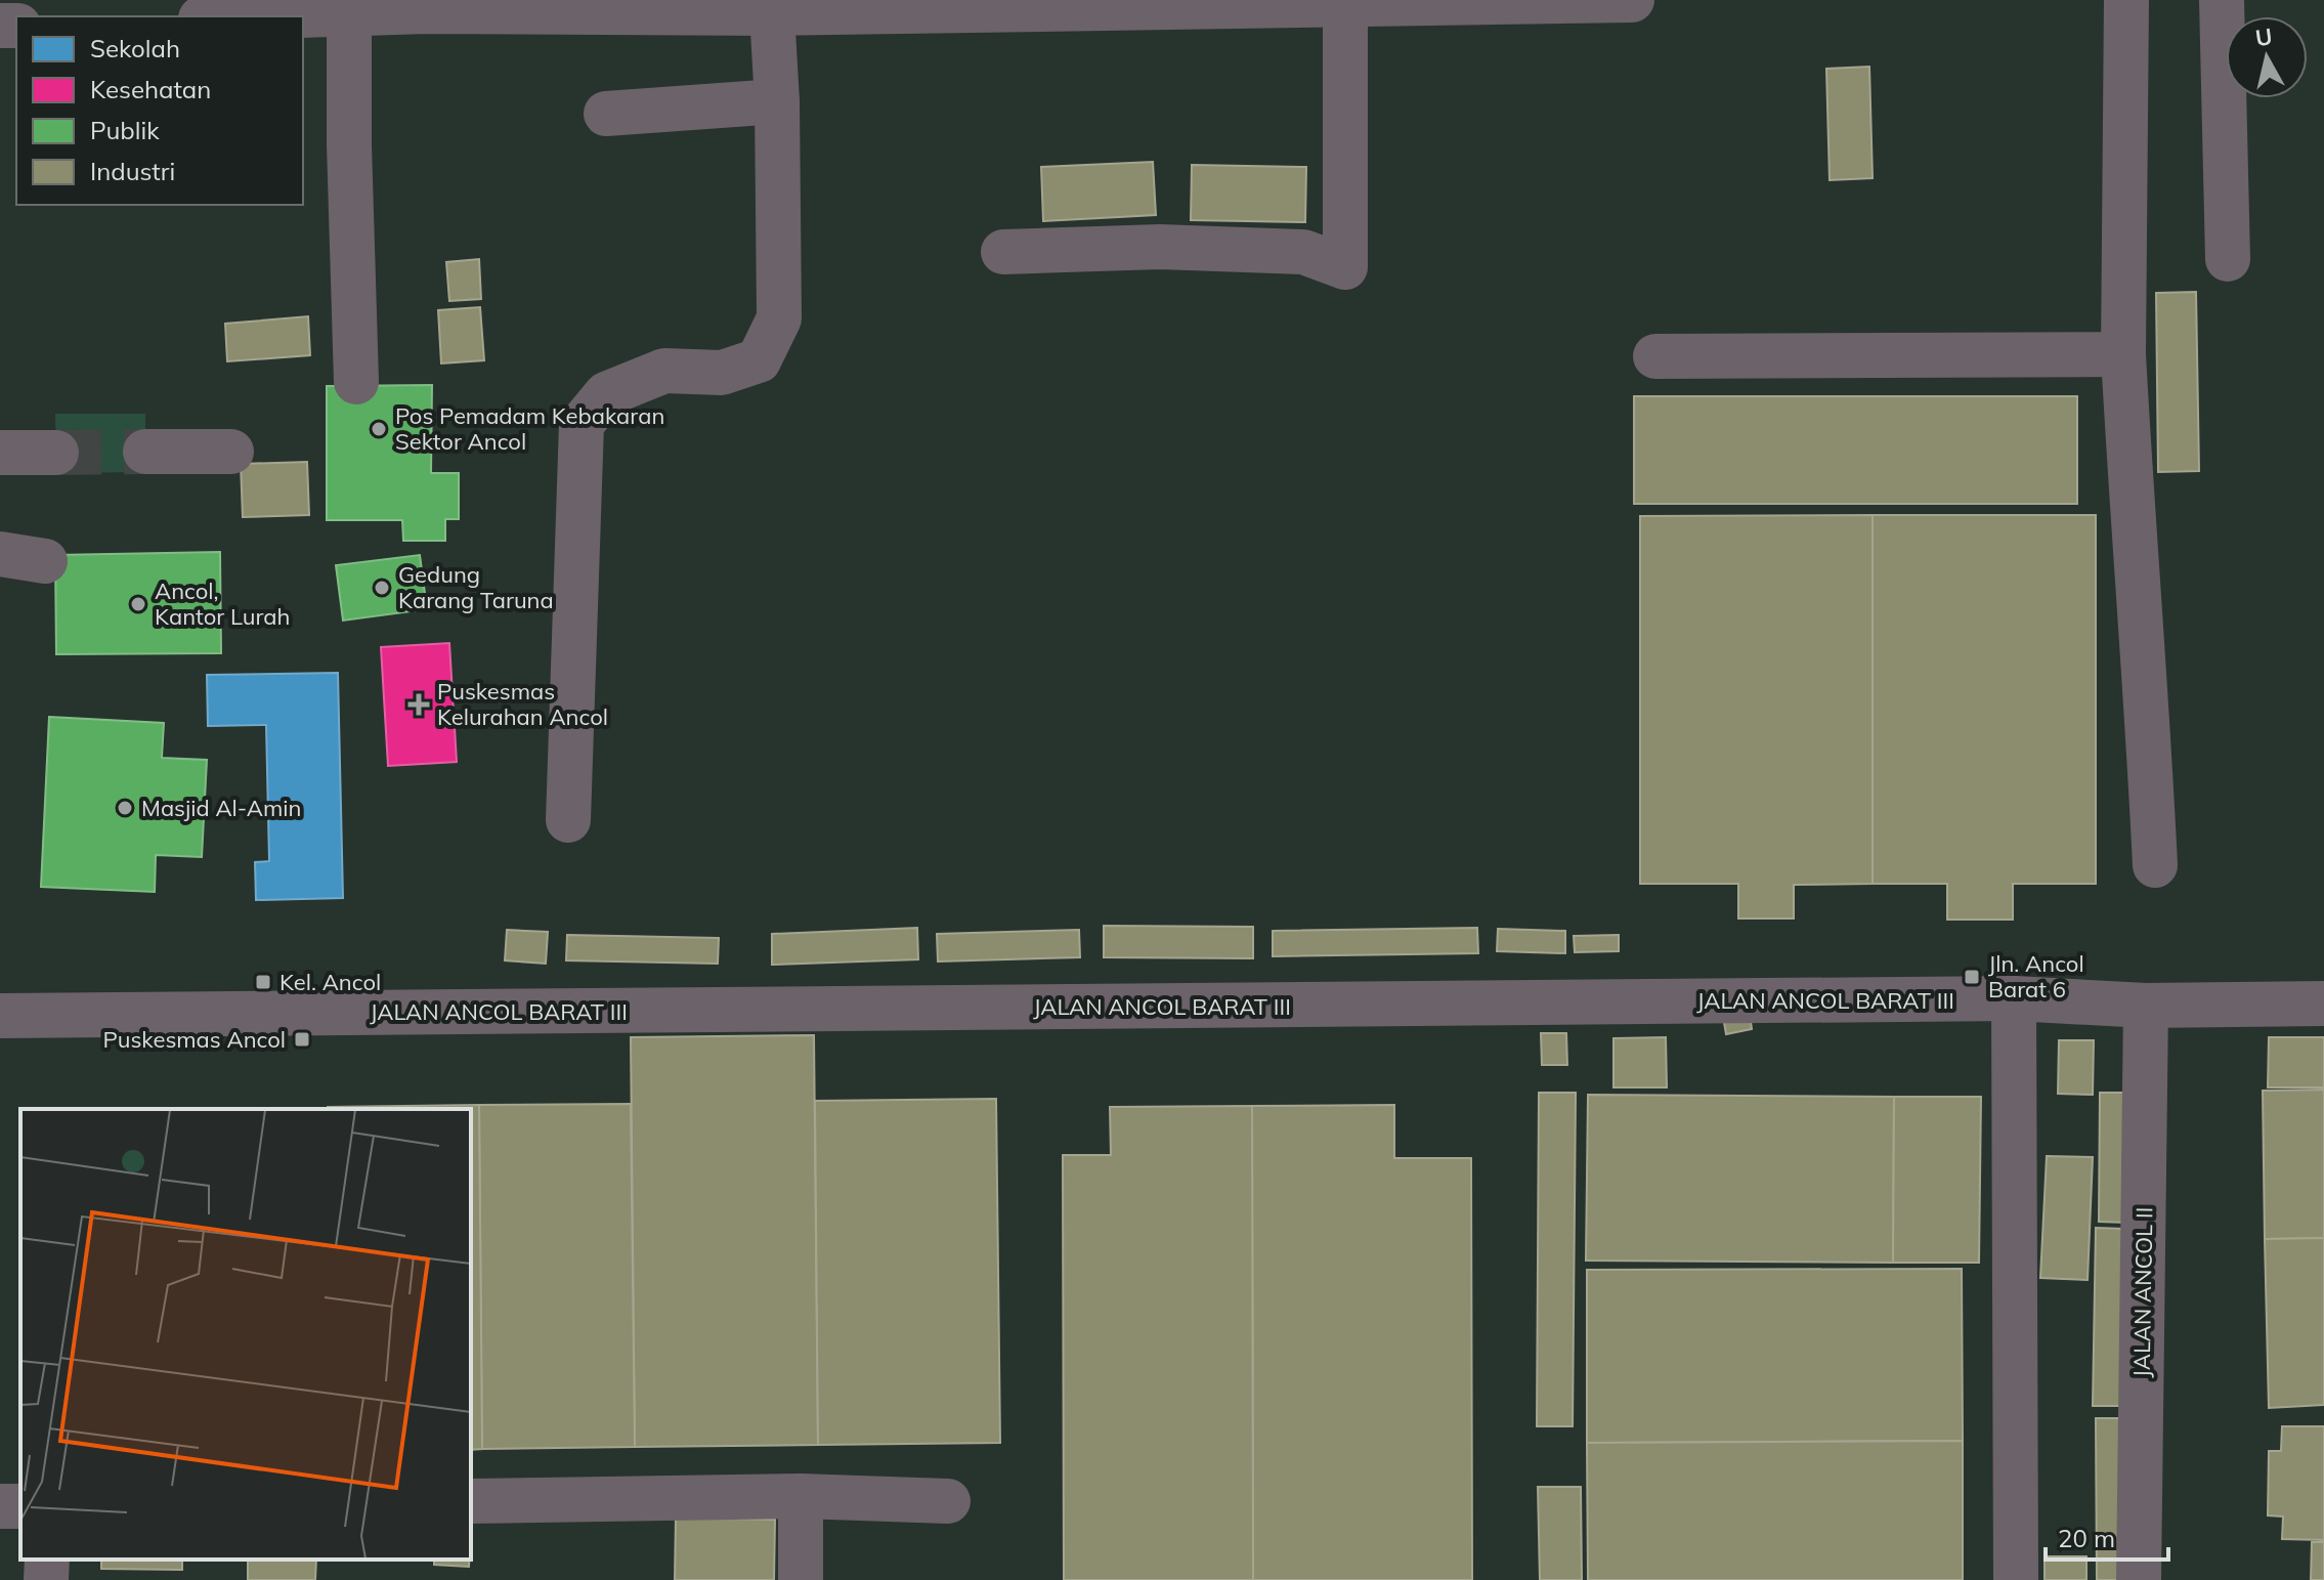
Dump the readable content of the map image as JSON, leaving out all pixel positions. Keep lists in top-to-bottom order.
{
  "streets": {
    "street": ["JALAN ANCOL BARAT III", "JALAN ANCOL II"]
  },
  "crossings": [
    ["JALAN ANCOL BARAT III", "JALAN ANCOL II"]
  ],
  "places": {
    "other": [
      "Pos Pemadam Kebakaran Sektor Ancol",
      "Gedung Karang Taruna",
      "Ancol, Kantor Lurah",
      "Masjid Al-Amin"
    ],
    "health": ["Puskesmas Kelurahan Ancol"],
    "transit": ["Jln. Ancol Barat 6", "Kel. Ancol", "Puskesmas Ancol"]
  },
  "legend": [
    "Sekolah",
    "Kesehatan",
    "Publik",
    "Industri"
  ],
  "scale_bar": "20 m",
  "north": "top"
}
